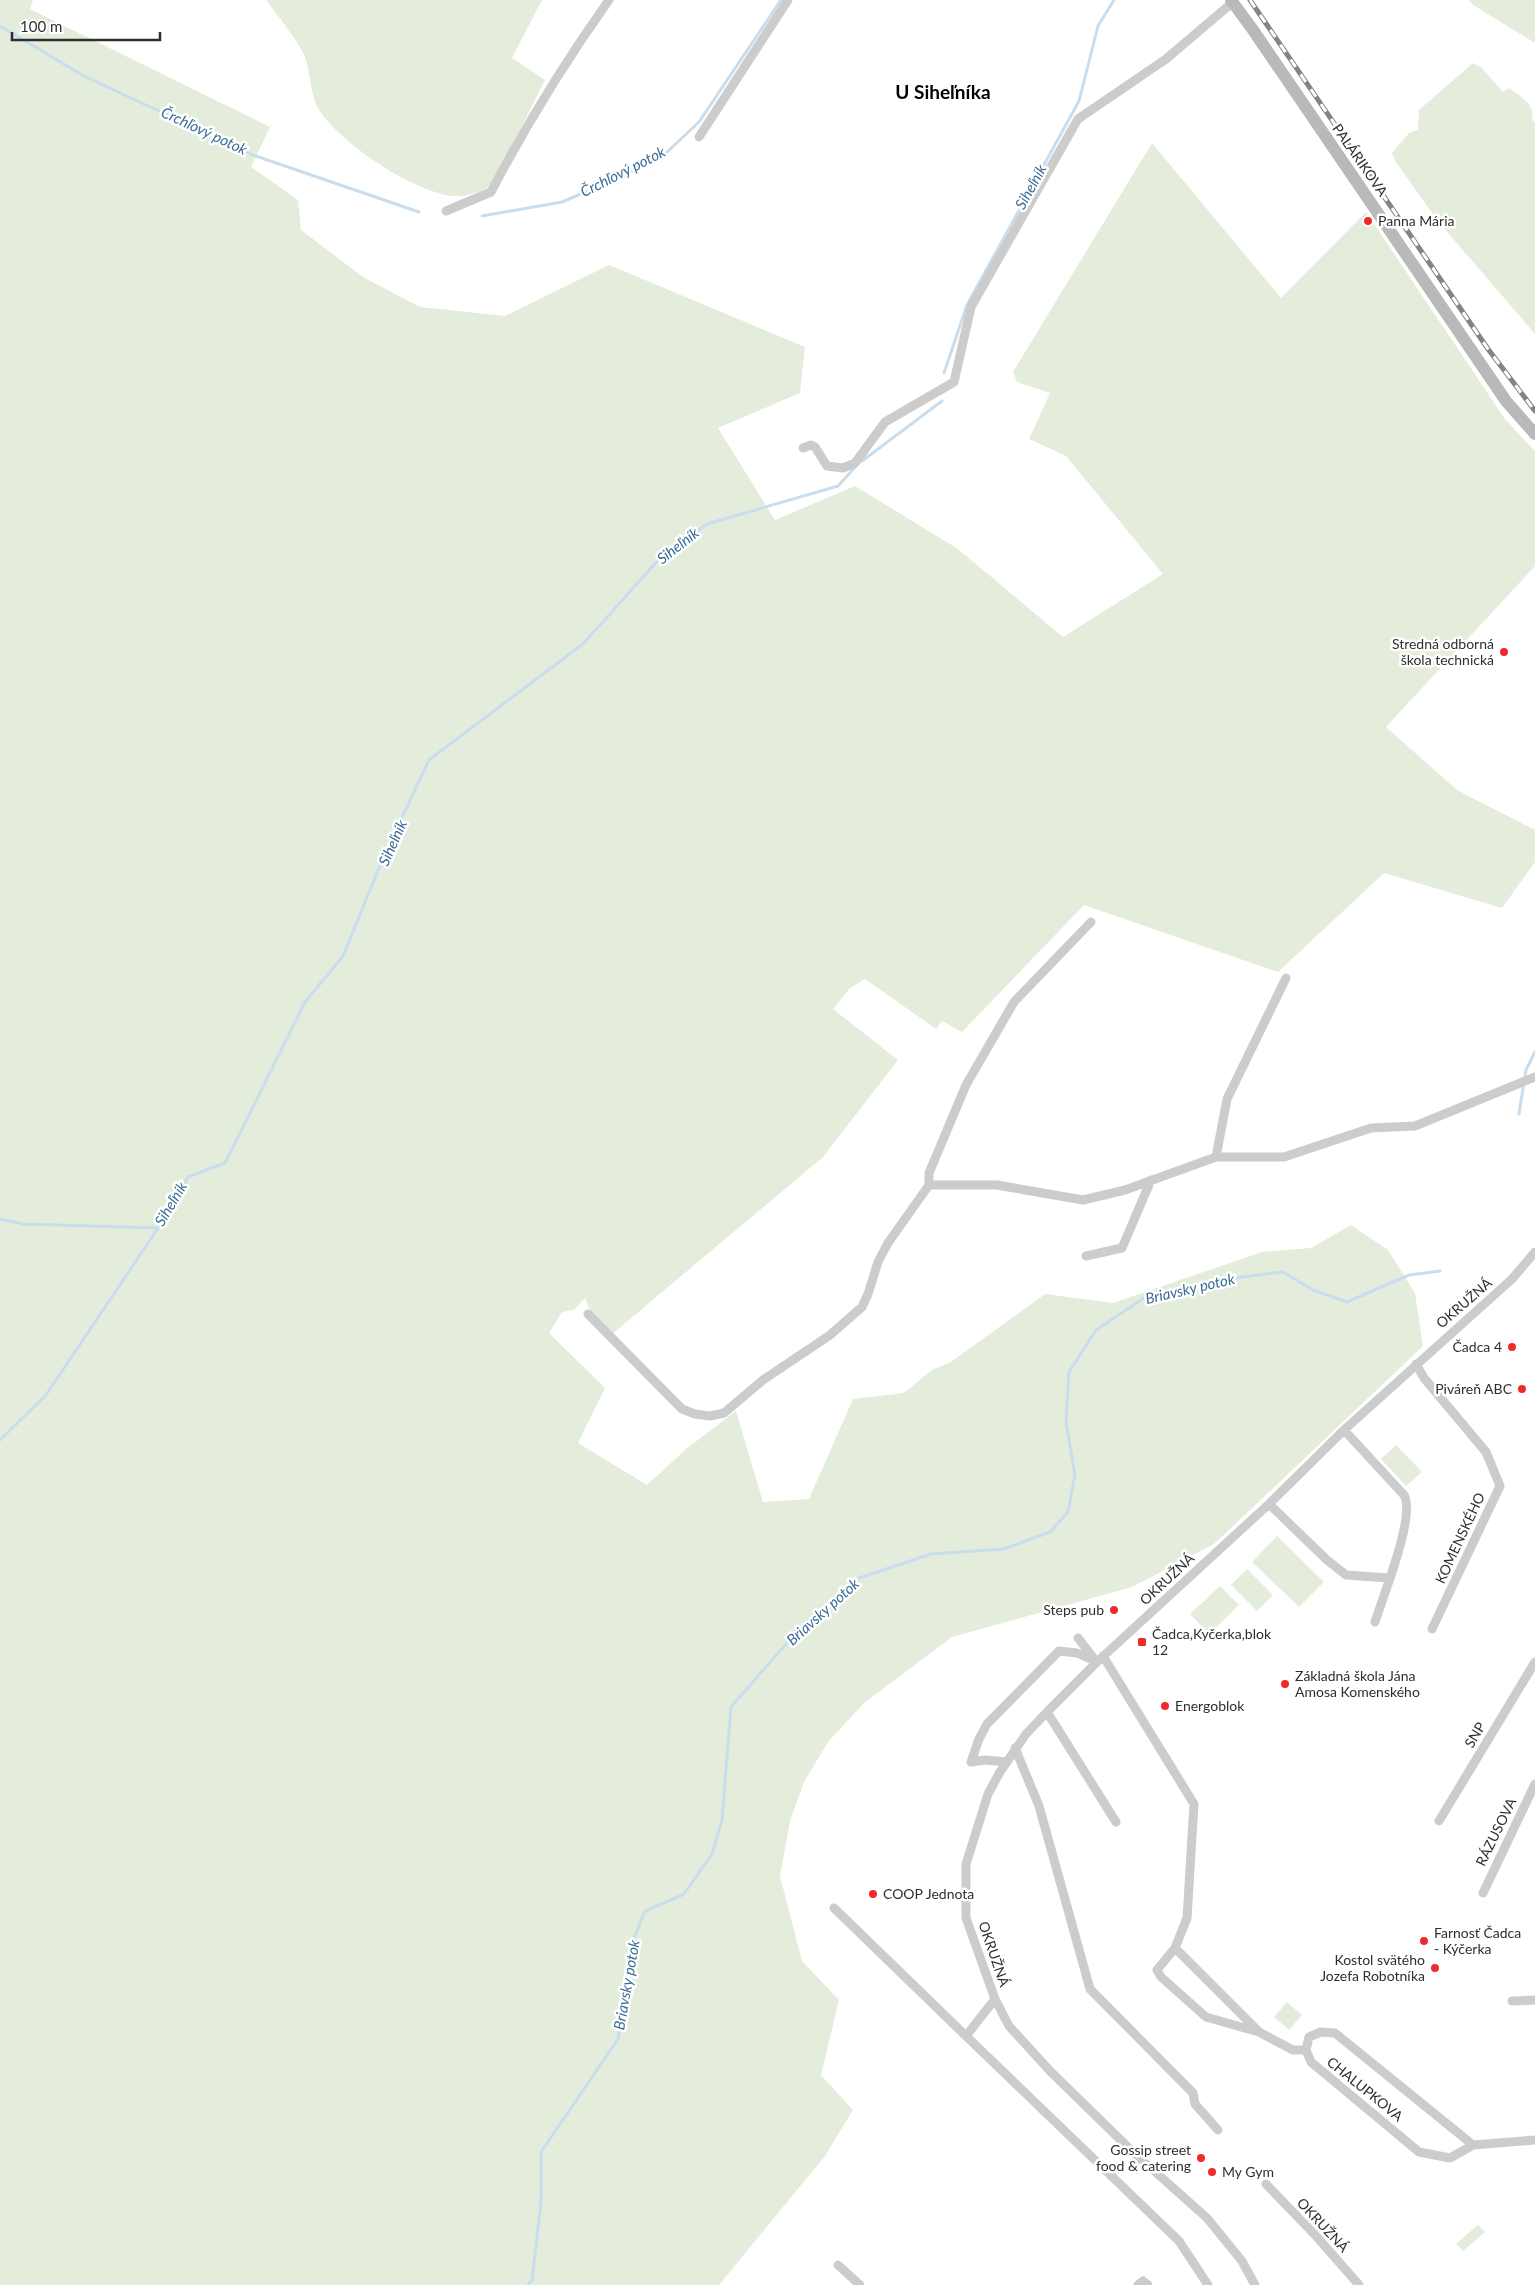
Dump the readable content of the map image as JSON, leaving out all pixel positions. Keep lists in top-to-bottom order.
{
  "streets": {
    "main road": ["PALÁRIKOVA"],
    "street": [
      "OKRUŽNÁ",
      "KOMENSKÉHO",
      "SNP",
      "RÁZUSOVA",
      "CHALUPKOVA"
    ]
  },
  "crossings": [
    ["OKRUŽNÁ", "KOMENSKÉHO"]
  ],
  "districts": ["U Siheľníka"],
  "water": ["Črchľový potok", "Siheľník", "Briavsky potok"],
  "places": {
    "other": [
      "Panna Mária",
      "Stredná odborná škola technická",
      "Čadca 4",
      "Piváreň ABC",
      "Steps pub",
      "Základná škola Jána Amosa Komenského",
      "Energoblok",
      "COOP Jednota",
      "Farnosť Čadca - Kýčerka",
      "Kostol svätého Jozefa Robotníka",
      "Gossip street food & catering",
      "My Gym"
    ],
    "transit": ["Čadca,Kyčerka,blok 12"]
  },
  "scale_bar": "100 m"
}
